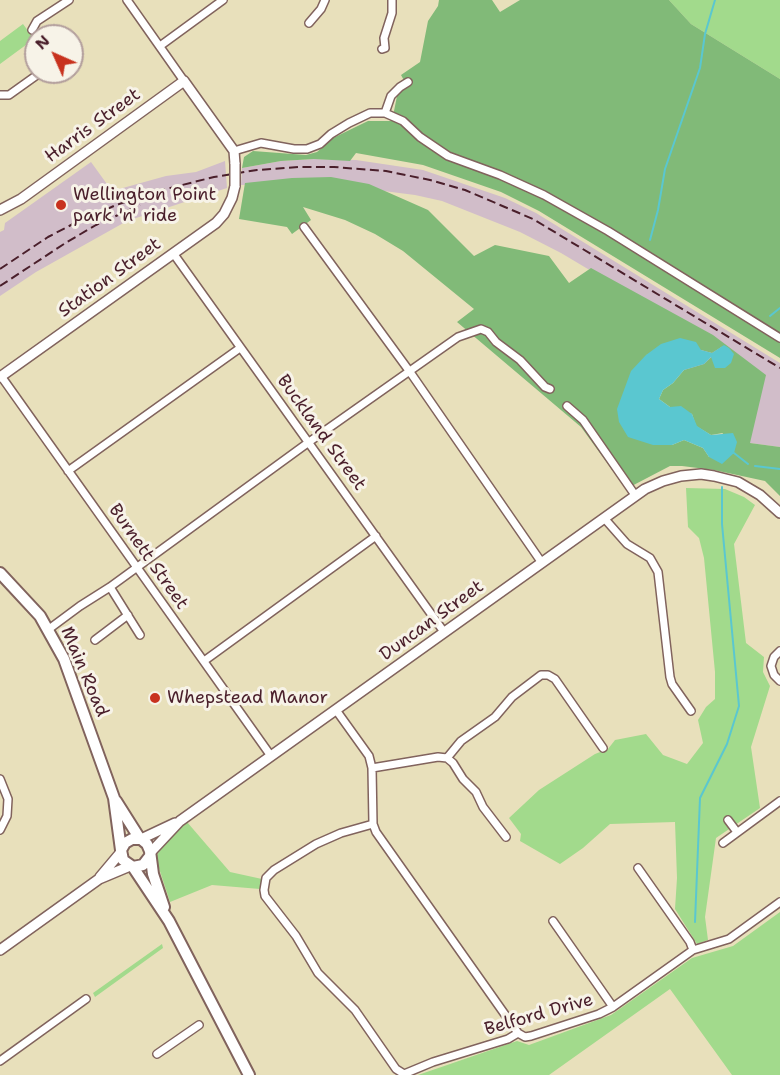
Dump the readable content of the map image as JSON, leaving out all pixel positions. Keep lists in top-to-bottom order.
{
  "streets": {
    "main road": ["Main Road"],
    "street": [
      "Harris Street",
      "Station Street",
      "Buckland Street",
      "Burnett Street",
      "Duncan Street",
      "Belford Drive"
    ]
  },
  "crossings": [
    ["Station Street", "Buckland Street"],
    ["Station Street", "Burnett Street"],
    ["Buckland Street", "Duncan Street"],
    ["Burnett Street", "Duncan Street"],
    ["Duncan Street", "Main Road"]
  ],
  "places": ["Wellington Point park 'n' ride", "Whepstead Manor"],
  "north": "top left"
}
